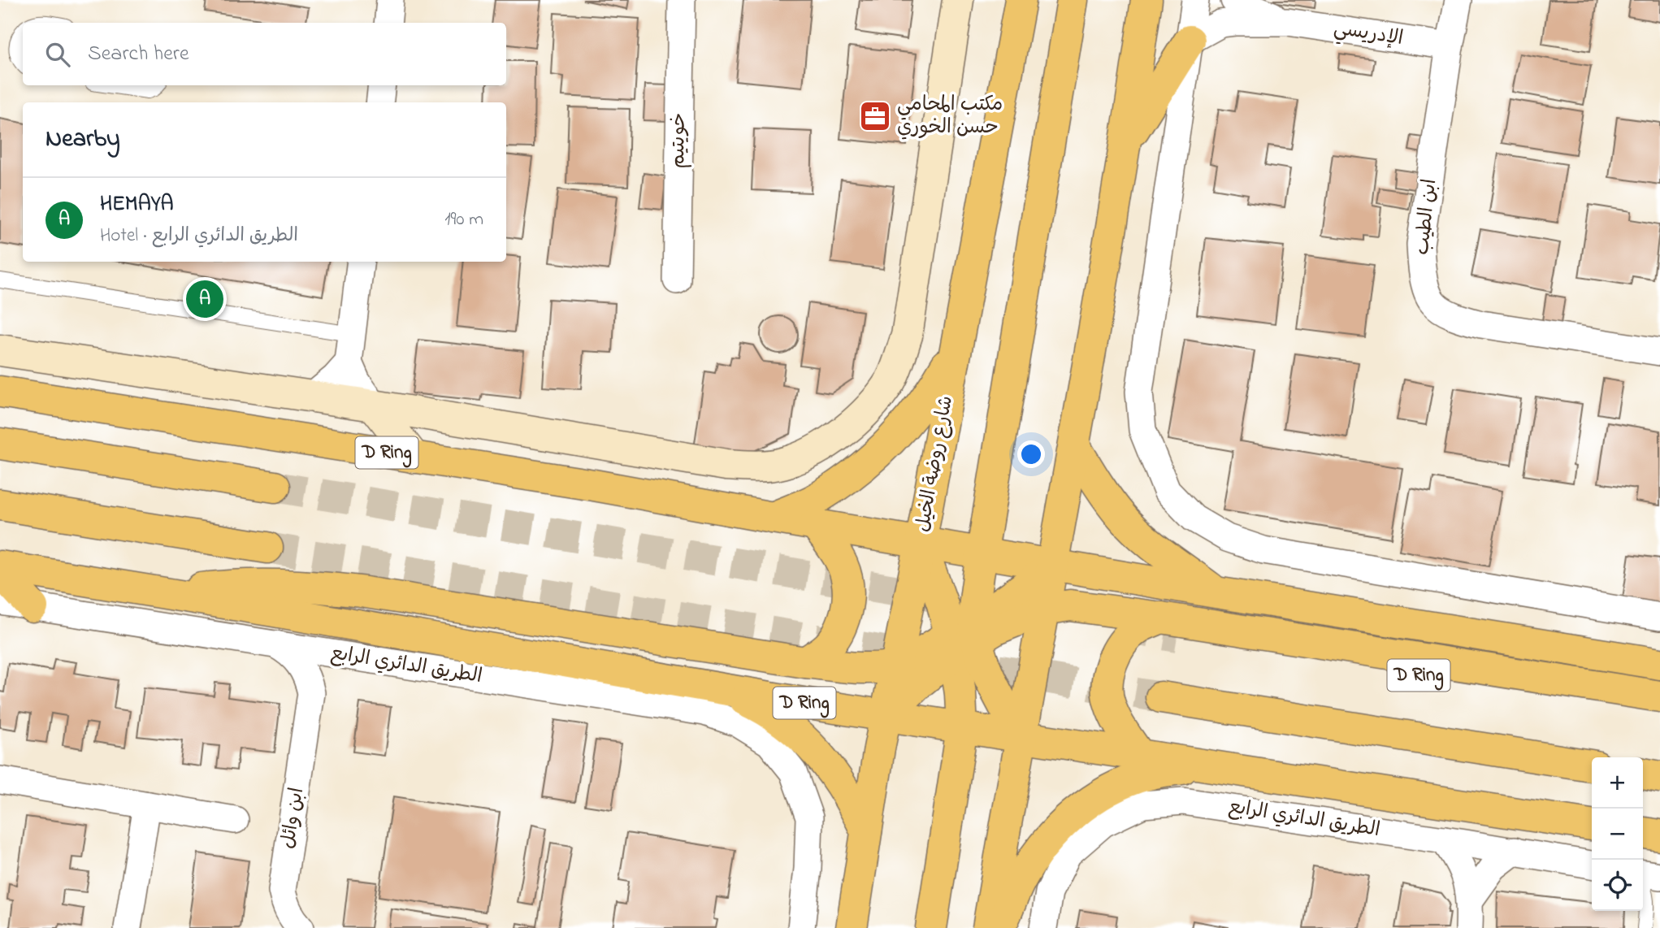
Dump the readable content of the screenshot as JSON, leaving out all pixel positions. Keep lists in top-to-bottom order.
{
  "streets": {
    "main road": ["D Ring", "شارع روضة الخيل"],
    "street": [
      "الإدريسي",
      "خويتيم",
      "ابن الطيب",
      "الطريق الدائري الرابع",
      "ابن وائل"
    ]
  },
  "crossings": [
    ["الإدريسي", "ابن الطيب"],
    ["D Ring", "شارع روضة الخيل"],
    ["الطريق الدائري الرابع", "ابن وائل"]
  ],
  "places": {
    "office": ["مكتب المحامي حسن الخوري"]
  },
  "page": {
    "search": "Search here",
    "heading": "Nearby",
    "list": [
      {
        "mark": "A",
        "name": "HEMAYA",
        "note": "Hotel · الطريق الدائري الرابع",
        "value": "190 m"
      }
    ],
    "pins": "A",
    "map_buttons": ["+", "−"]
  }
}
